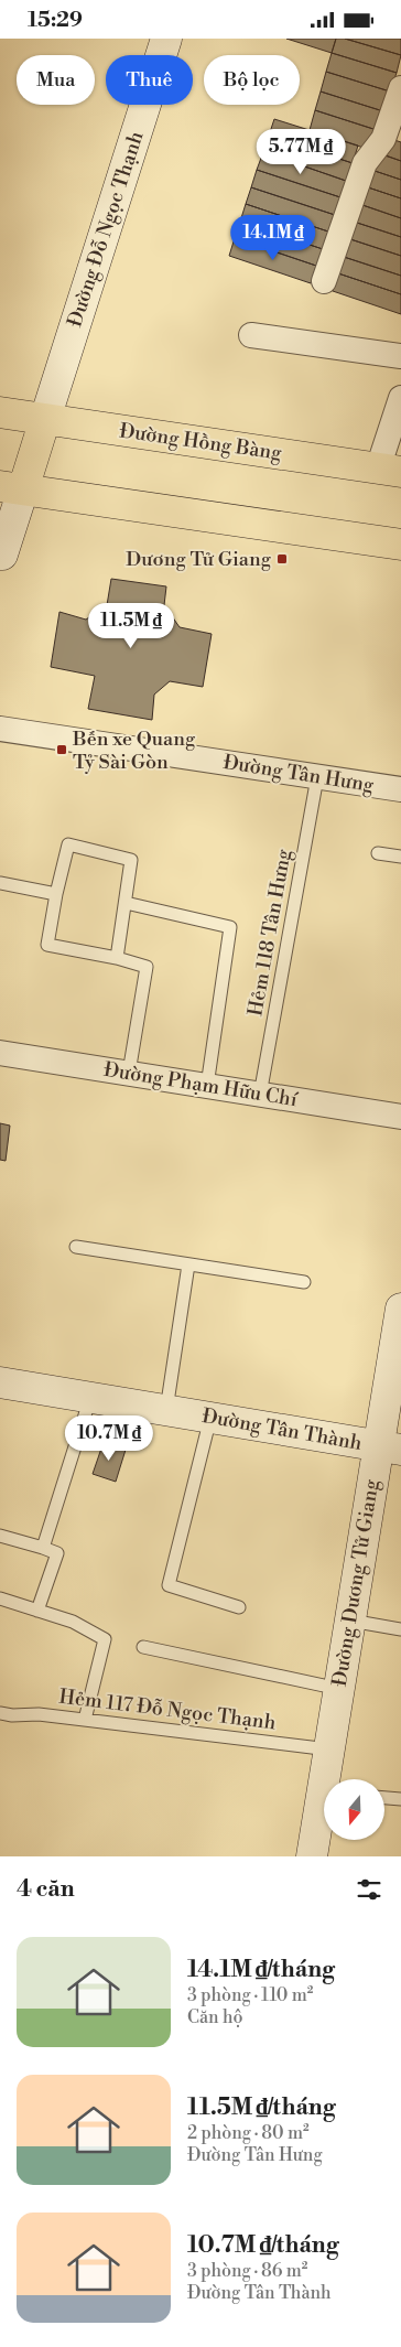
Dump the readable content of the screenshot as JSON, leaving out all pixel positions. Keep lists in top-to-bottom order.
{
  "streets": {
    "main road": ["Đường Hồng Bàng"],
    "street": [
      "Đường Đỗ Ngọc Thạnh",
      "Đường Tân Hưng",
      "Đường Phạm Hữu Chí",
      "Đường Tân Thành",
      "Đường Dương Tử Giang"
    ],
    "lane": ["Hẻm 118 Tân Hưng", "Hẻm 117 Đỗ Ngọc Thạnh"]
  },
  "crossings": [
    ["Đường Đỗ Ngọc Thạnh", "Đường Hồng Bàng"],
    ["Đường Tân Hưng", "Hẻm 118 Tân Hưng"],
    ["Hẻm 118 Tân Hưng", "Đường Phạm Hữu Chí"],
    ["Đường Tân Thành", "Đường Dương Tử Giang"],
    ["Đường Dương Tử Giang", "Hẻm 117 Đỗ Ngọc Thạnh"]
  ],
  "places": {
    "transit": ["Dương Tử Giang", "Bến xe Quang Tỷ Sài Gòn"]
  },
  "north": "bottom",
  "page": {
    "status": "15:29",
    "chip": ["Mua", "Thuê", "Bộ lọc"],
    "price": [
      "5.77M ₫",
      "14.1M ₫",
      "11.5M ₫",
      "10.7M ₫"
    ],
    "heading": "4 căn",
    "list": [
      {
        "name": "14.1M ₫/tháng",
        "note": "3 phòng · 110 m² · Căn hộ"
      },
      {
        "name": "11.5M ₫/tháng",
        "note": "2 phòng · 80 m² · Đường Tân Hưng"
      },
      {
        "name": "10.7M ₫/tháng",
        "note": "3 phòng · 86 m² · Đường Tân Thành"
      }
    ]
  }
}
